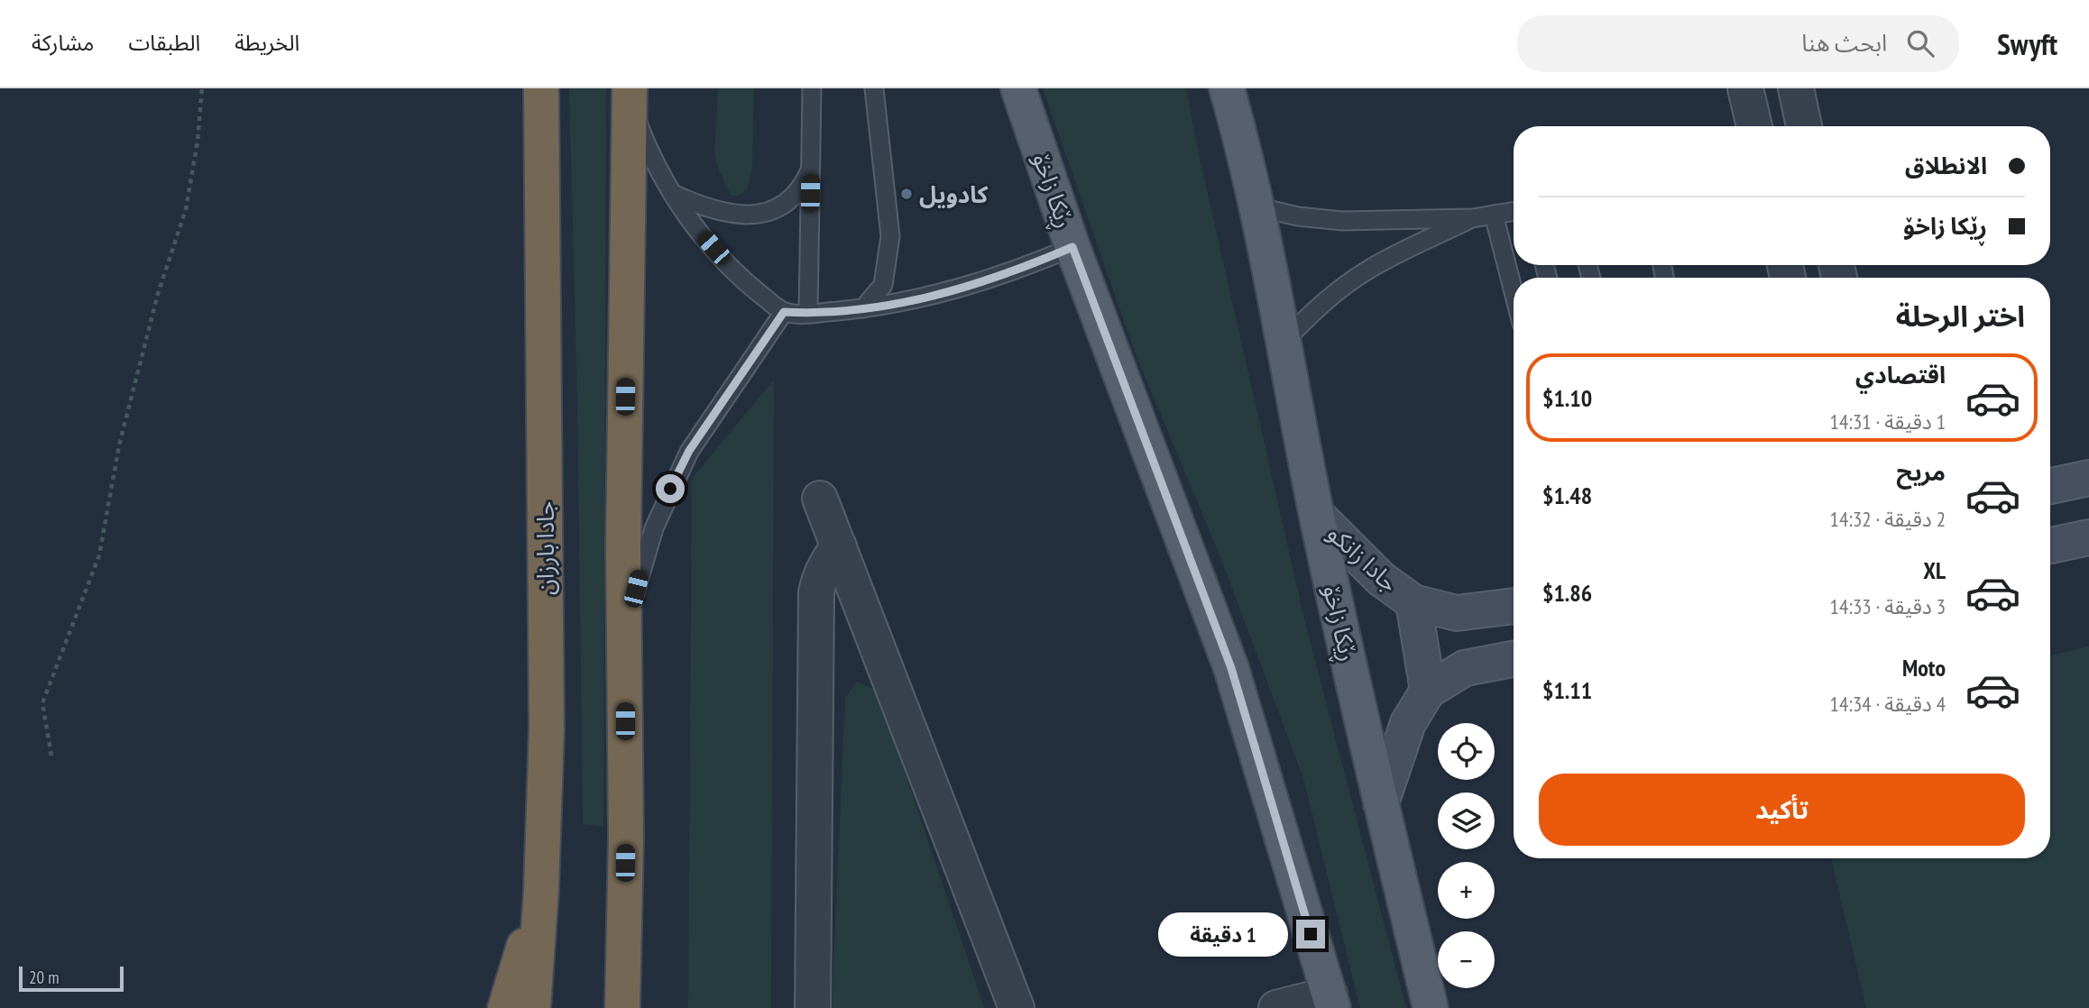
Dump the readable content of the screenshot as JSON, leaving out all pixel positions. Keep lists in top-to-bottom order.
{
  "streets": {
    "highway": ["جادا بارزان"],
    "main road": ["ڕێکا زاخۆ"],
    "street": ["جادا زانکو"]
  },
  "crossings": [
    ["ڕێکا زاخۆ", "جادا زانکو"]
  ],
  "places": ["كادويل"],
  "scale_bar": "20 m",
  "page": {
    "header": "Swyft",
    "search": "ابحث هنا",
    "nav": ["الخريطة", "الطبقات", "مشاركة"],
    "banner": ["الانطلاق", "ڕێکا زاخۆ"],
    "heading": "اختر الرحلة",
    "list": [
      {
        "name": "اقتصادي",
        "note": "1 دقيقة · 14:31",
        "value": "$1.10"
      },
      {
        "name": "مريح",
        "note": "2 دقيقة · 14:32",
        "value": "$1.48"
      },
      {
        "name": "XL",
        "note": "3 دقيقة · 14:33",
        "value": "$1.86"
      },
      {
        "name": "Moto",
        "note": "4 دقيقة · 14:34",
        "value": "$1.11"
      }
    ],
    "map_buttons": ["+", "−"],
    "buttons": "تأكيد",
    "bubble": "1 دقيقة",
    "scale": "20 m"
  }
}
